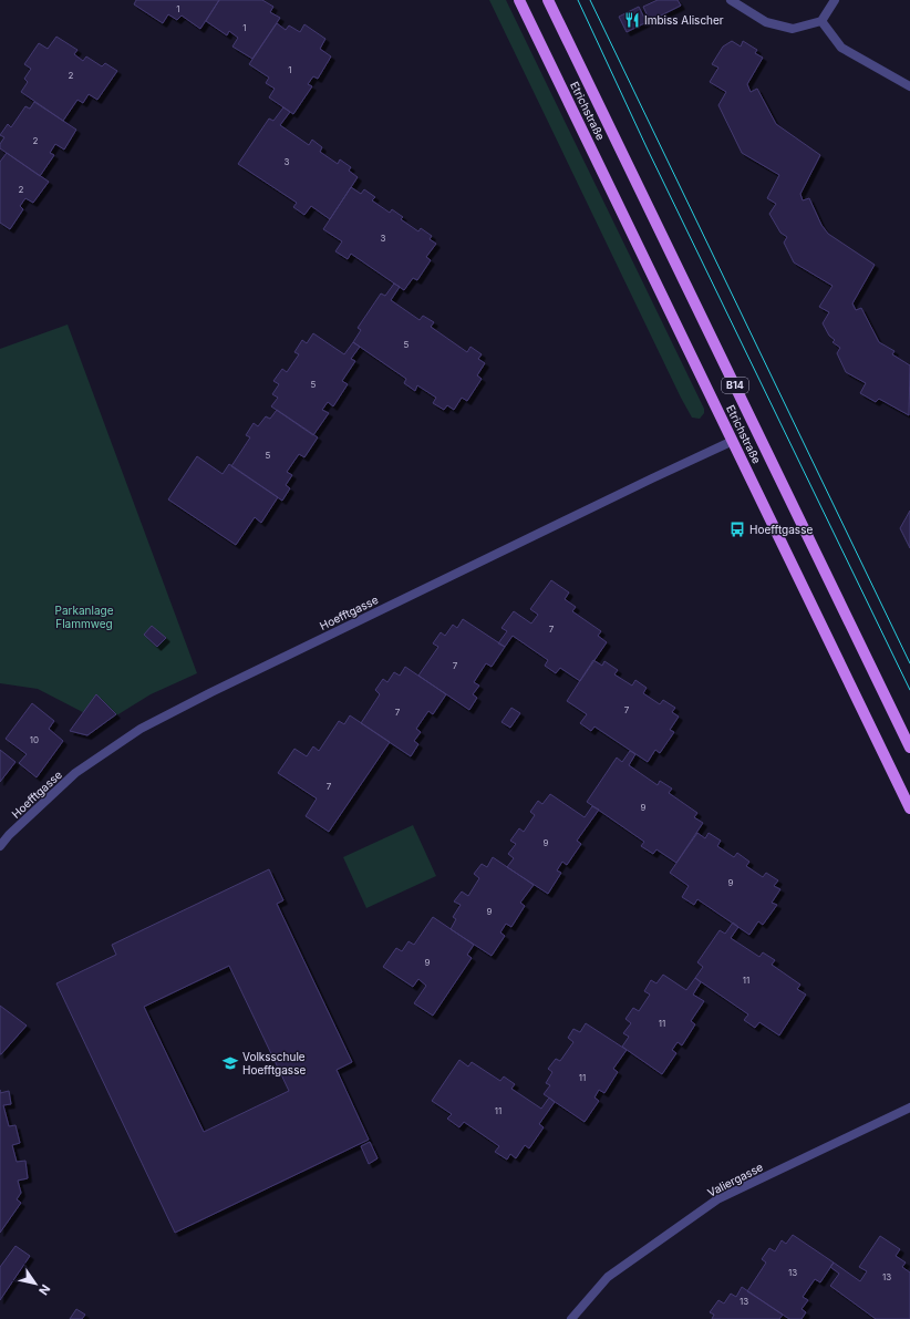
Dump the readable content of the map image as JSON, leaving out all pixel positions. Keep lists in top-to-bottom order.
{
  "streets": {
    "main road": ["Etrichstraße", "B14"],
    "street": ["Hoefftgasse", "Valiergasse"]
  },
  "crossings": [
    ["Etrichstraße", "Hoefftgasse"]
  ],
  "parks": ["Parkanlage Flammweg"],
  "places": {
    "restaurant": ["Imbiss Alischer"],
    "bus stop": ["Hoefftgasse"],
    "school or university": ["Volksschule Hoefftgasse"]
  },
  "house_numbers": [
    "1",
    "1",
    "1",
    "2",
    "2",
    "3",
    "2",
    "3",
    "5",
    "5",
    "5",
    "7",
    "7",
    "7",
    "7",
    "10",
    "7",
    "9",
    "9",
    "9",
    "9",
    "9",
    "11",
    "11",
    "11",
    "11",
    "13",
    "13",
    "13"
  ],
  "north": "bottom right"
}
